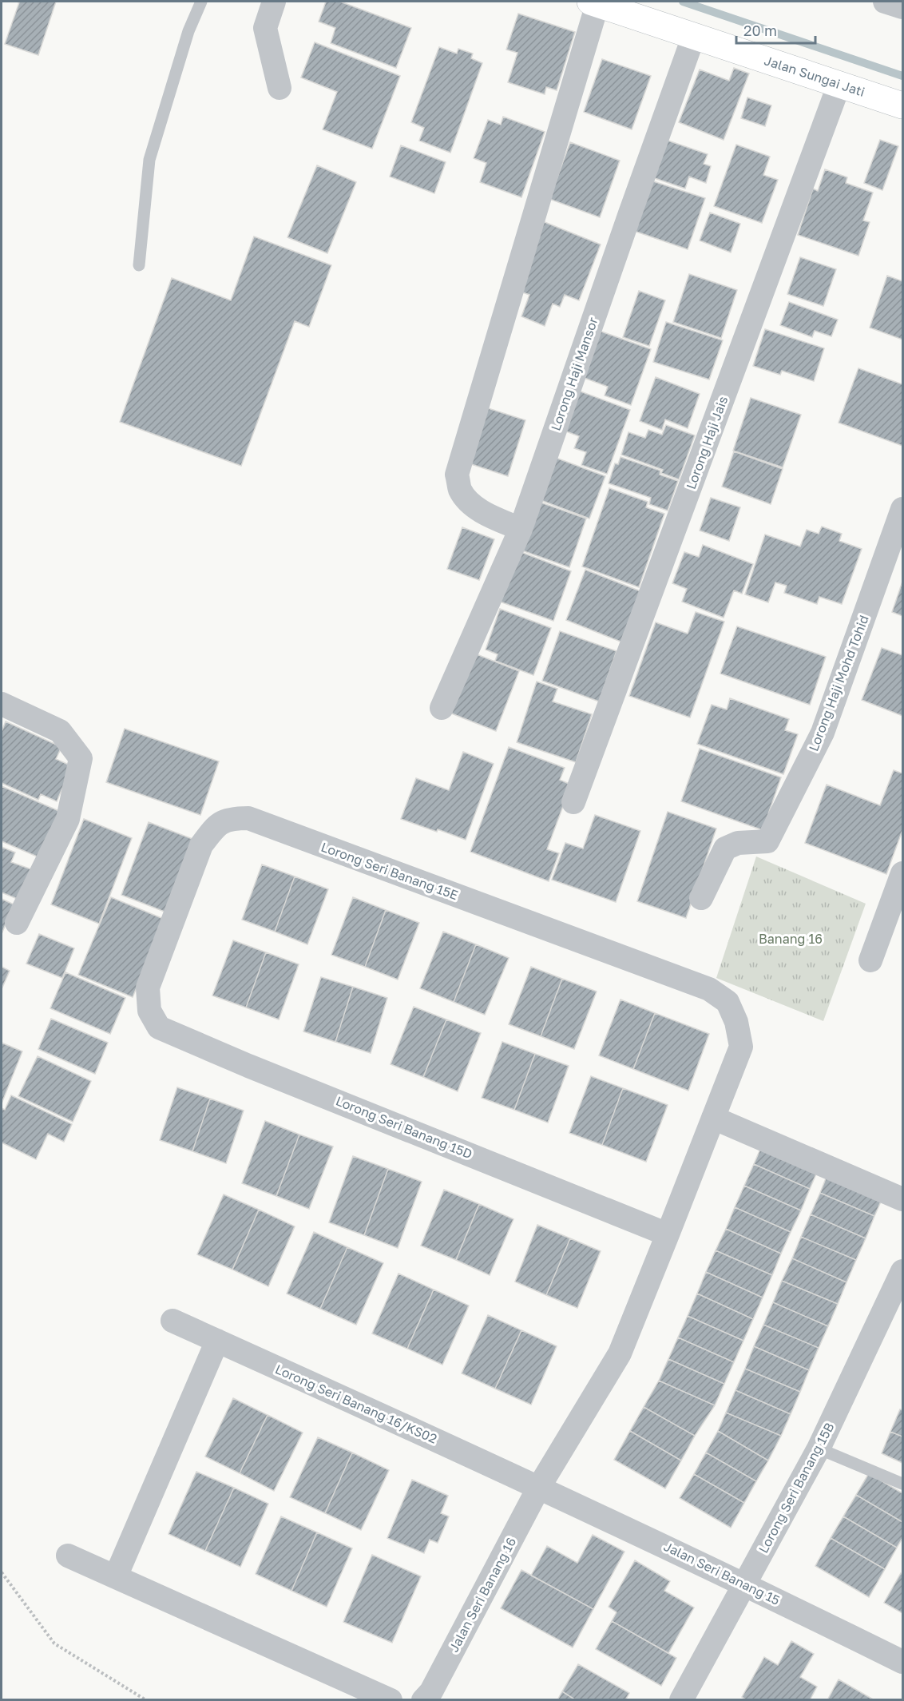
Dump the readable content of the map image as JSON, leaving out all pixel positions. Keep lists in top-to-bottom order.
{
  "streets": {
    "main road": ["Jalan Sungai Jati"],
    "street": [
      "Lorong Haji Mansor",
      "Lorong Haji Jais",
      "Lorong Haji Mohd Tohid",
      "Lorong Seri Banang 15E",
      "Lorong Seri Banang 15D",
      "Lorong Seri Banang 16/KS02",
      "Lorong Seri Banang 15B",
      "Jalan Seri Banang 15",
      "Jalan Seri Banang 16"
    ]
  },
  "crossings": [
    ["Jalan Sungai Jati", "Lorong Haji Mansor"],
    ["Jalan Sungai Jati", "Lorong Haji Jais"],
    ["Lorong Seri Banang 15E", "Lorong Seri Banang 15D"],
    ["Lorong Seri Banang 15E", "Jalan Seri Banang 16"],
    ["Lorong Seri Banang 15D", "Jalan Seri Banang 16"],
    ["Lorong Seri Banang 16/KS02", "Jalan Seri Banang 15"],
    ["Lorong Seri Banang 16/KS02", "Jalan Seri Banang 16"],
    ["Lorong Seri Banang 15B", "Jalan Seri Banang 15"],
    ["Jalan Seri Banang 15", "Jalan Seri Banang 16"]
  ],
  "parks": ["Banang 16"],
  "scale_bar": "20 m"
}
